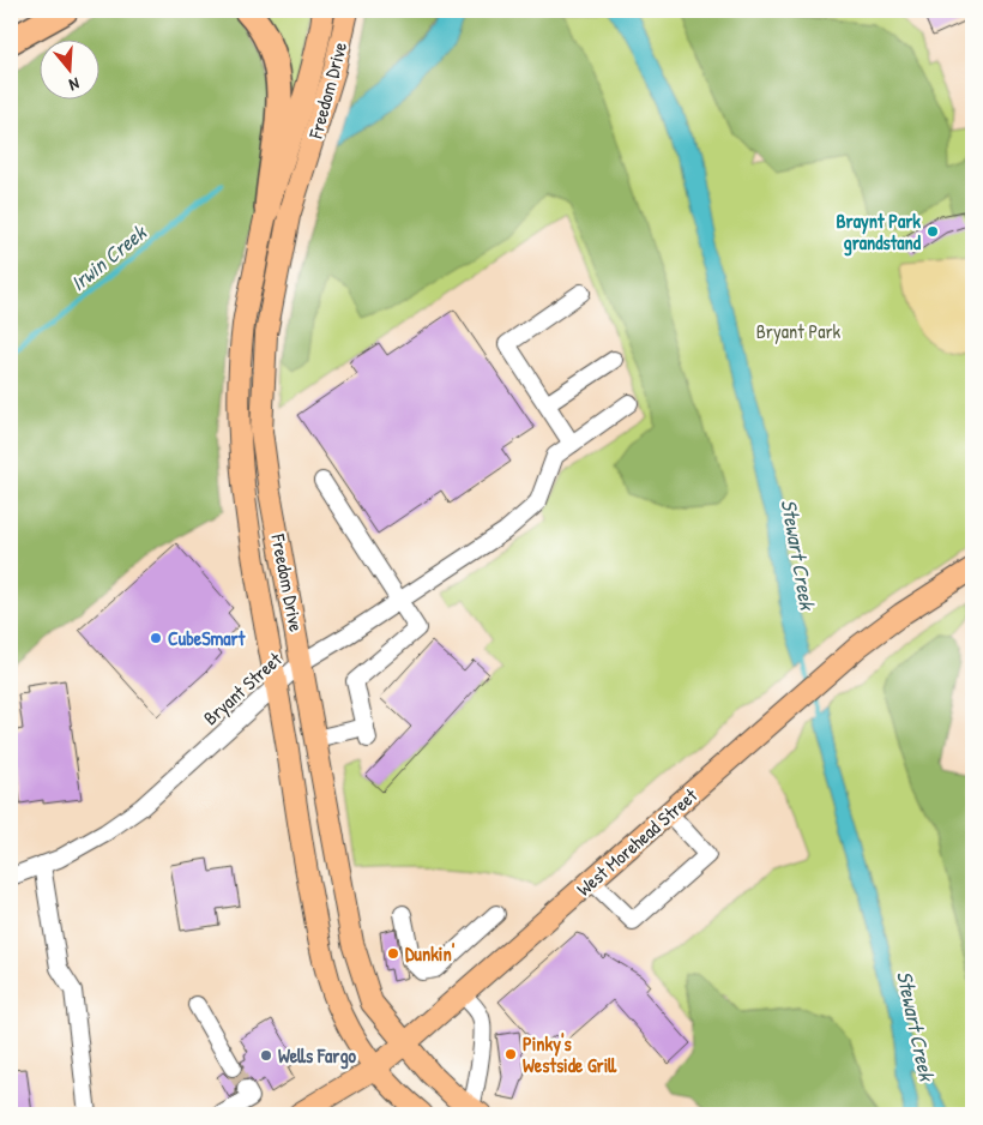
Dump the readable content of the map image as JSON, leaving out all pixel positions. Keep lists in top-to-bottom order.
{
  "streets": {
    "main road": ["Freedom Drive", "West Morehead Street"],
    "street": ["Bryant Street"]
  },
  "crossings": [
    ["Freedom Drive", "Bryant Street"],
    ["Freedom Drive", "West Morehead Street"]
  ],
  "water": ["Irwin Creek", "Stewart Creek"],
  "parks": ["Bryant Park"],
  "places": [
    "Braynt Park grandstand",
    "CubeSmart",
    "Dunkin'",
    "Pinky's Westside Grill",
    "Wells Fargo"
  ],
  "north": "bottom"
}
